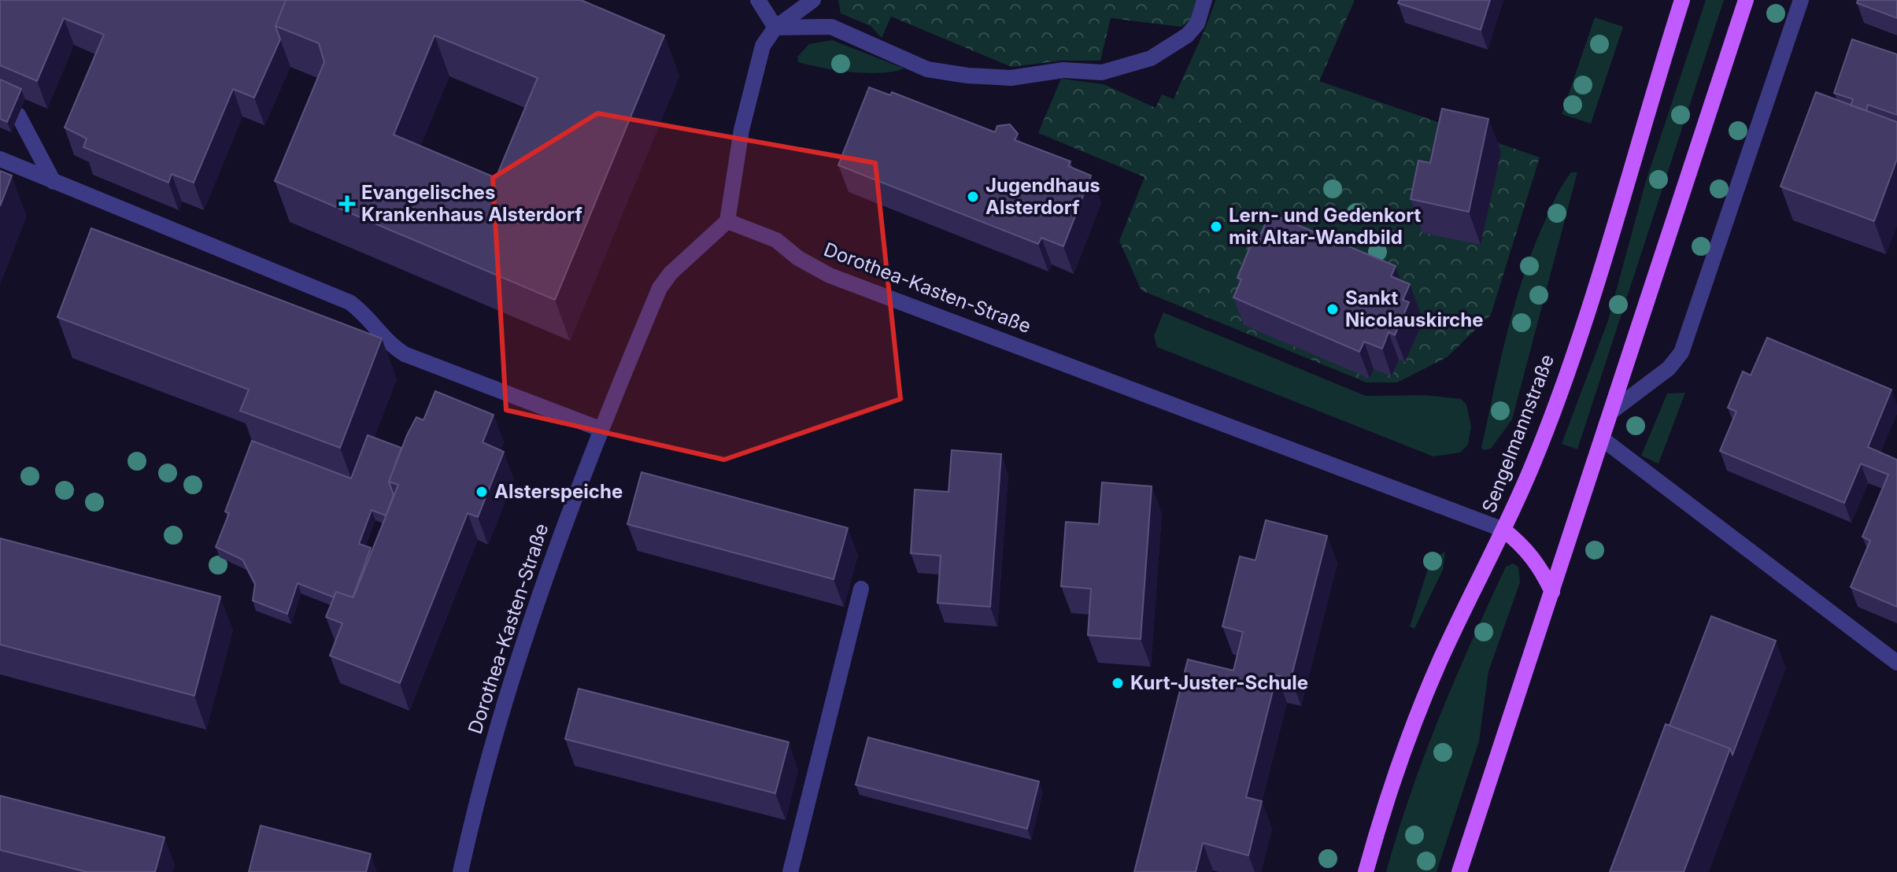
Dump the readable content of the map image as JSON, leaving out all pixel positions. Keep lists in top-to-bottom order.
{
  "streets": {
    "main road": ["Sengelmannstraße"],
    "street": ["Dorothea-Kasten-Straße"]
  },
  "crossings": [
    ["Dorothea-Kasten-Straße", "Sengelmannstraße"]
  ],
  "places": {
    "other": [
      "Jugendhaus Alsterdorf",
      "Lern- und Gedenkort mit Altar-Wandbild",
      "Sankt Nicolauskirche",
      "Alsterspeiche",
      "Kurt-Juster-Schule"
    ],
    "health": ["Evangelisches Krankenhaus Alsterdorf"]
  }
}
